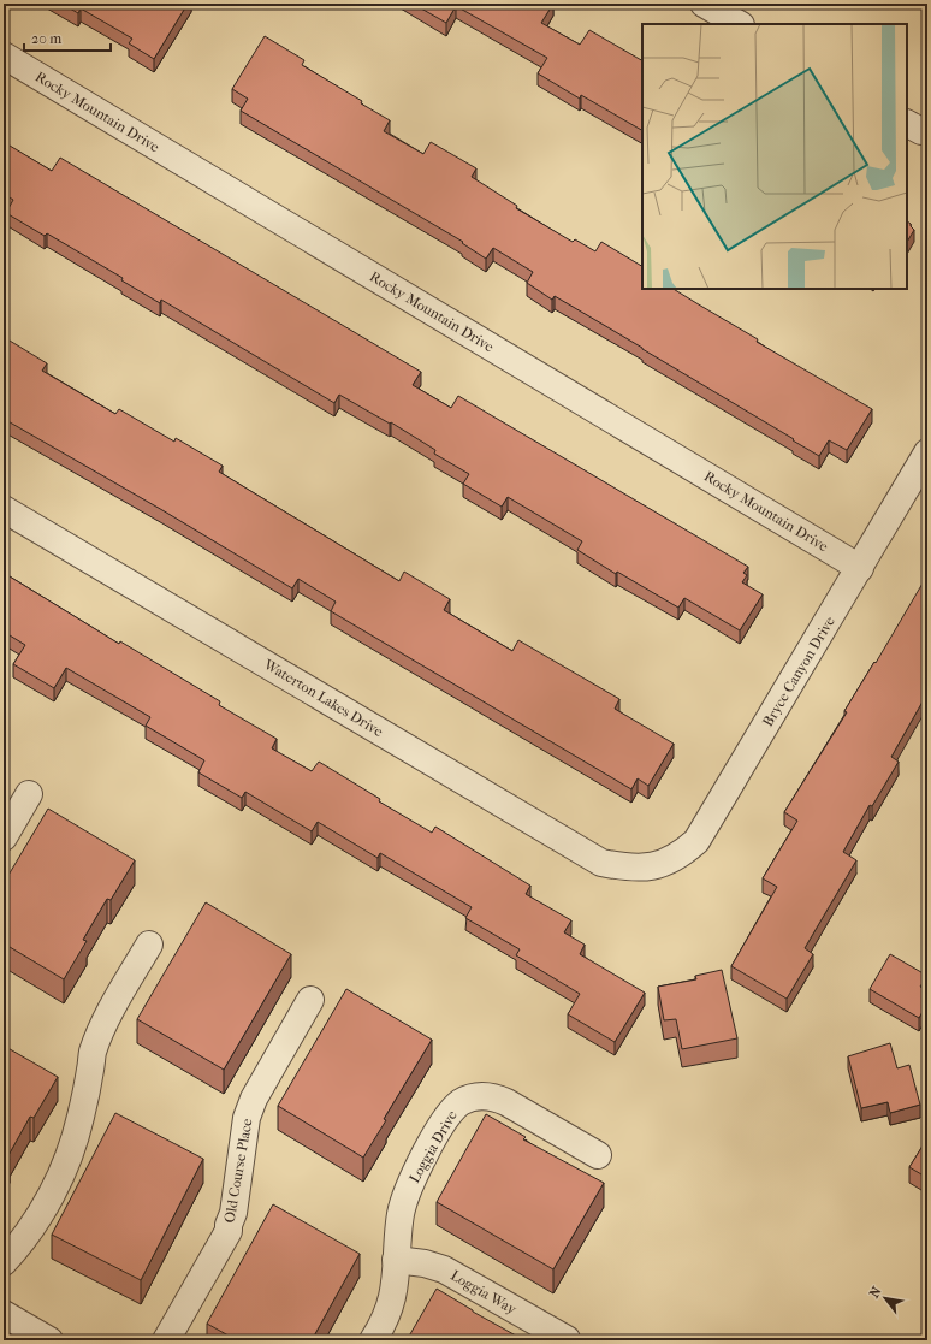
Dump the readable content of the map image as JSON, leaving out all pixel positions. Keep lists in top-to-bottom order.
{
  "streets": {
    "street": [
      "Rocky Mountain Drive",
      "Bryce Canyon Drive",
      "Waterton Lakes Drive",
      "Loggia Drive",
      "Old Course Place",
      "Loggia Way"
    ]
  },
  "crossings": [
    ["Rocky Mountain Drive", "Bryce Canyon Drive"],
    ["Bryce Canyon Drive", "Waterton Lakes Drive"],
    ["Loggia Drive", "Loggia Way"]
  ],
  "scale_bar": "20 m",
  "north": "top left"
}
